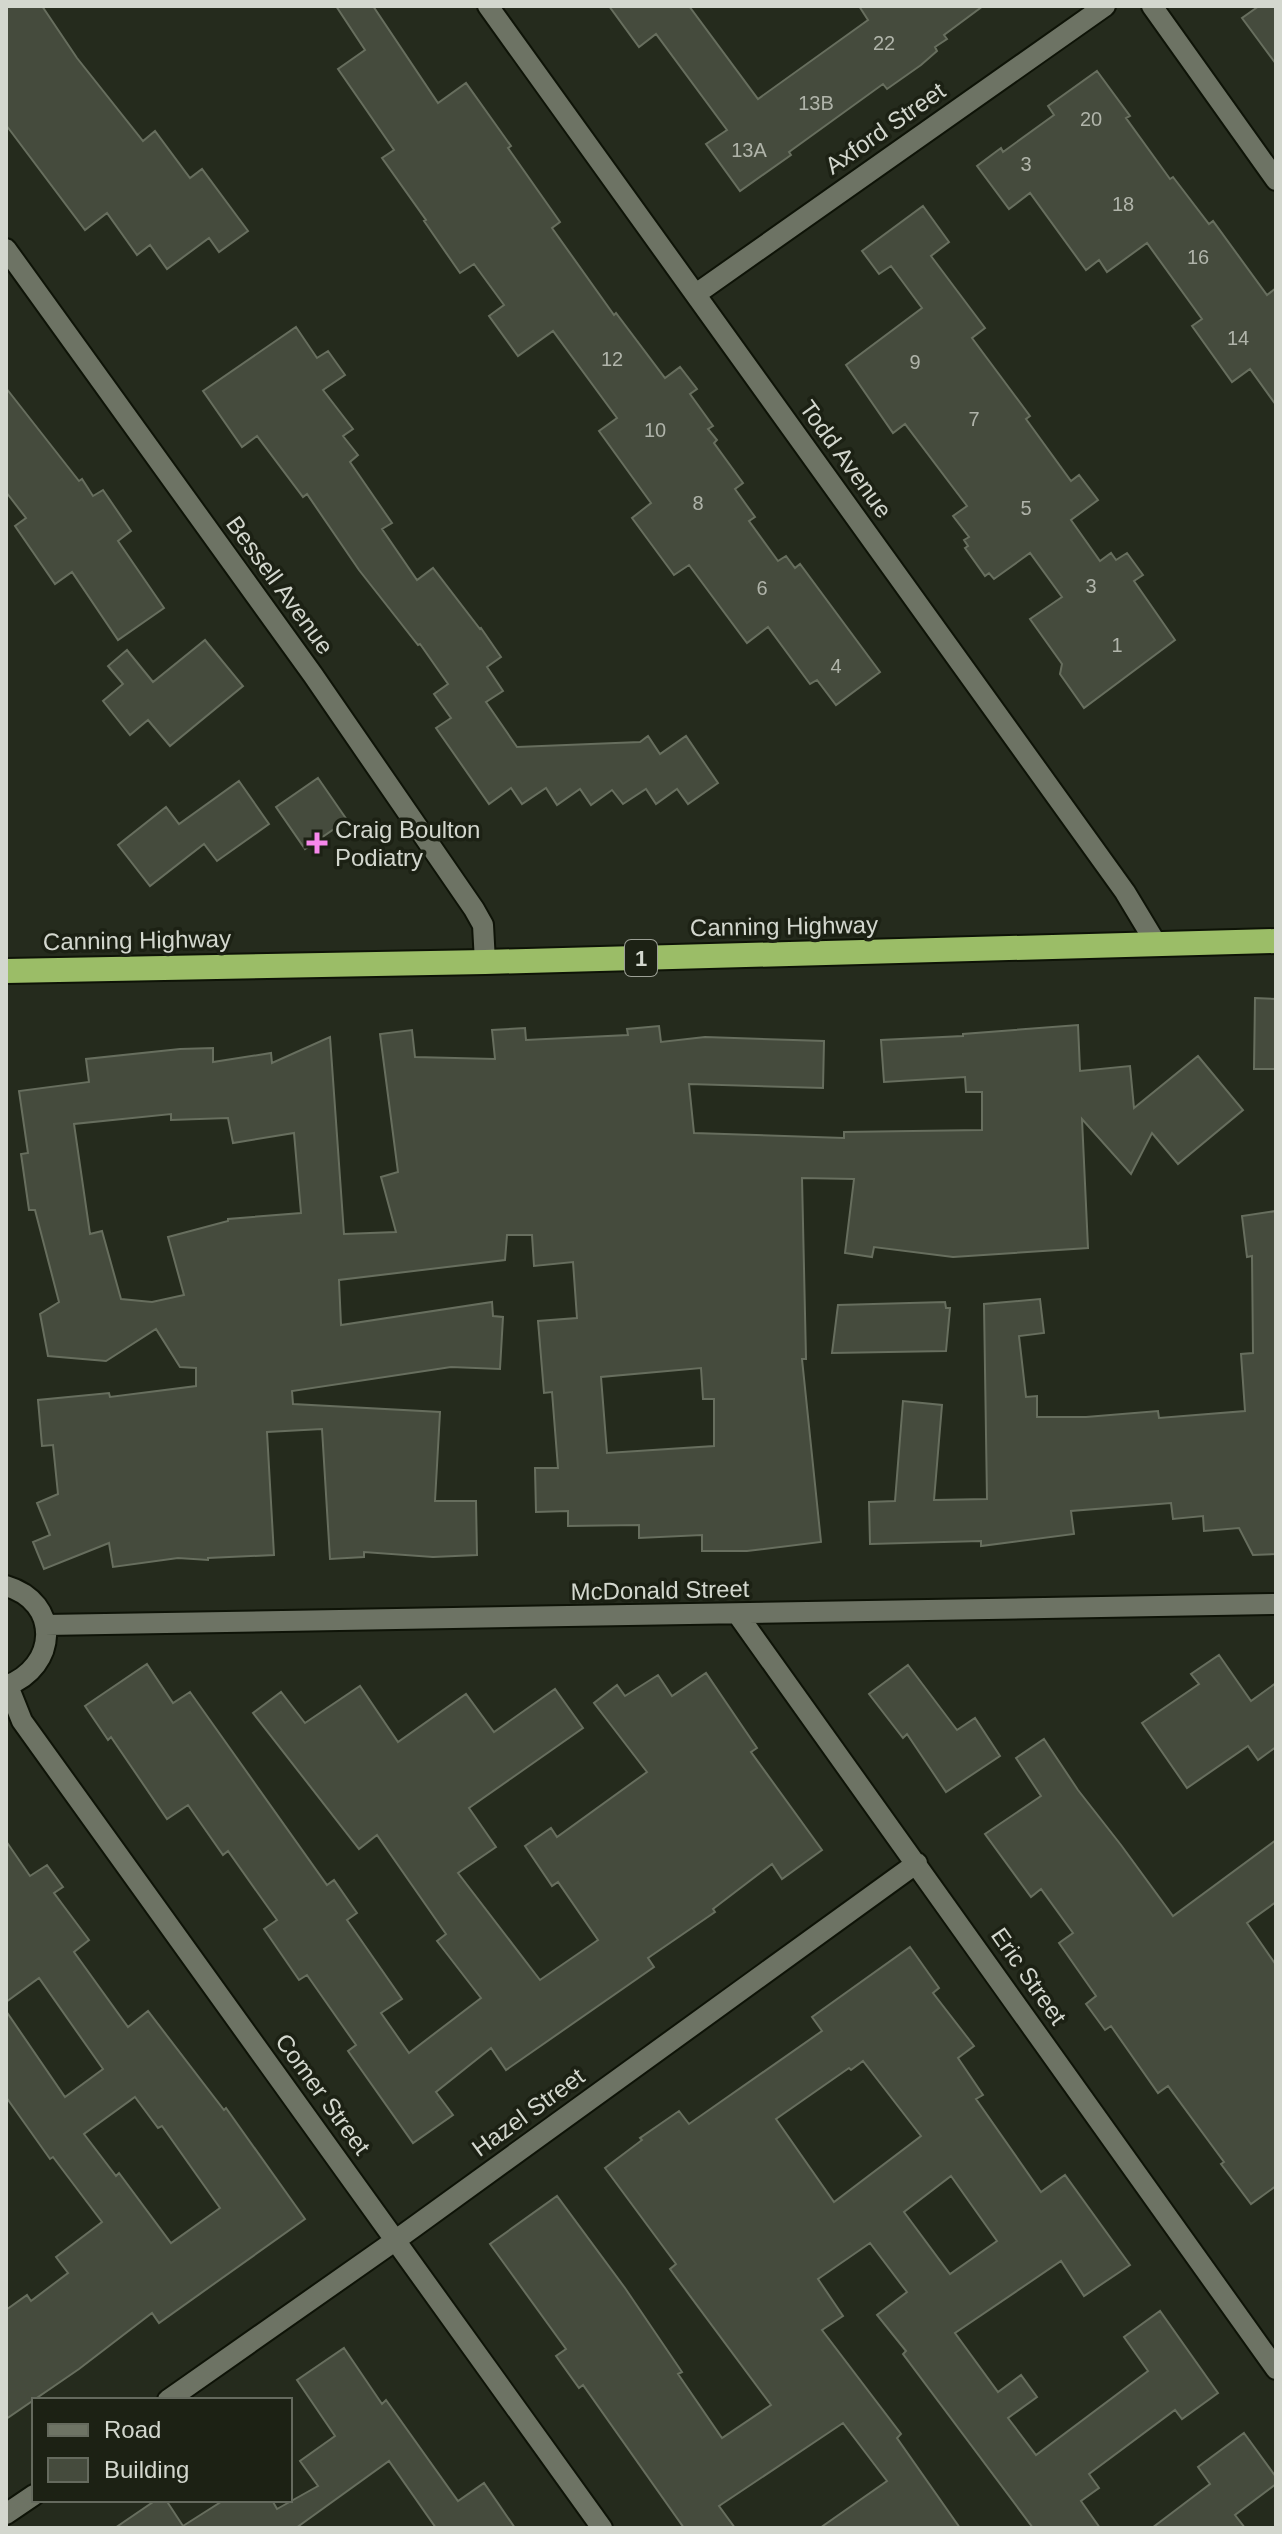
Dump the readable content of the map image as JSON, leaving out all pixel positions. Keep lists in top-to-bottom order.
{
  "streets": {
    "highway": ["Canning Highway", "1"],
    "street": [
      "Axford Street",
      "Todd Avenue",
      "Bessell Avenue",
      "McDonald Street",
      "Eric Street",
      "Comer Street",
      "Hazel Street"
    ]
  },
  "crossings": [
    ["Axford Street", "Todd Avenue"],
    ["Todd Avenue", "Canning Highway"],
    ["Bessell Avenue", "Canning Highway"],
    ["McDonald Street", "Eric Street"],
    ["Eric Street", "Hazel Street"],
    ["Comer Street", "Hazel Street"]
  ],
  "places": {
    "health": ["Craig Boulton Podiatry"]
  },
  "house_numbers": [
    "22",
    "13B",
    "20",
    "13A",
    "3",
    "18",
    "16",
    "14",
    "12",
    "9",
    "7",
    "10",
    "8",
    "5",
    "3",
    "6",
    "1",
    "4"
  ],
  "legend": ["Road", "Building"]
}
